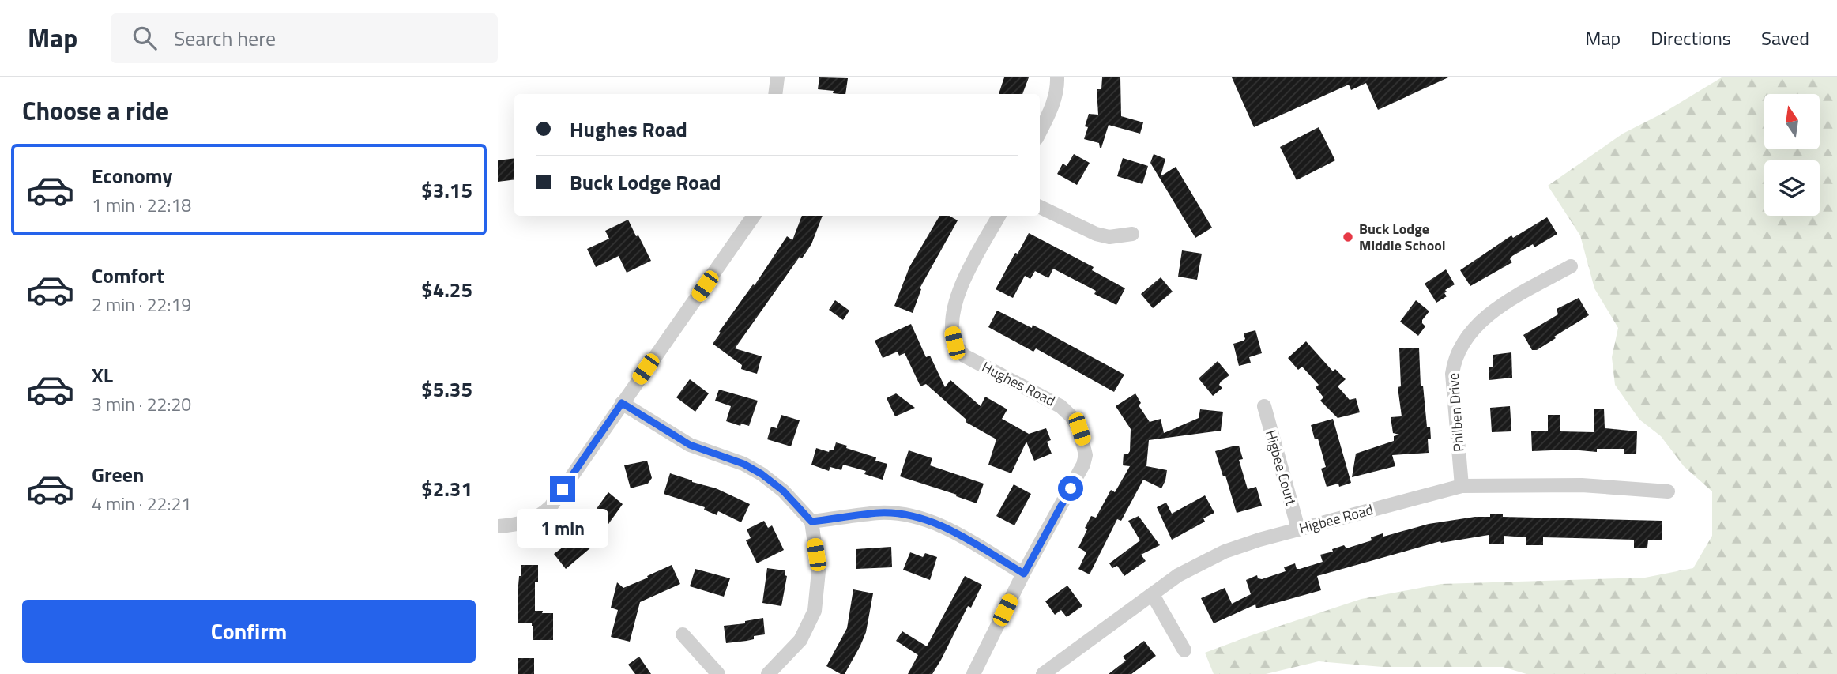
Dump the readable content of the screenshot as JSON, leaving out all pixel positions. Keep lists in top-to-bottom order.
{
  "streets": {
    "street": [
      "Hughes Road",
      "Philben Drive",
      "Higbee Court",
      "Higbee Road"
    ]
  },
  "crossings": [
    ["Philben Drive", "Higbee Road"],
    ["Higbee Court", "Higbee Road"]
  ],
  "places": ["Buck Lodge Middle School"],
  "north": "top",
  "page": {
    "header": "Map",
    "search": "Search here",
    "nav": ["Map", "Directions", "Saved"],
    "heading": "Choose a ride",
    "banner": ["Hughes Road", "Buck Lodge Road"],
    "list": [
      {
        "name": "Economy",
        "note": "1 min · 22:18",
        "value": "$3.15"
      },
      {
        "name": "Comfort",
        "note": "2 min · 22:19",
        "value": "$4.25"
      },
      {
        "name": "XL",
        "note": "3 min · 22:20",
        "value": "$5.35"
      },
      {
        "name": "Green",
        "note": "4 min · 22:21",
        "value": "$2.31"
      }
    ],
    "bubble": "1 min",
    "buttons": "Confirm"
  }
}
